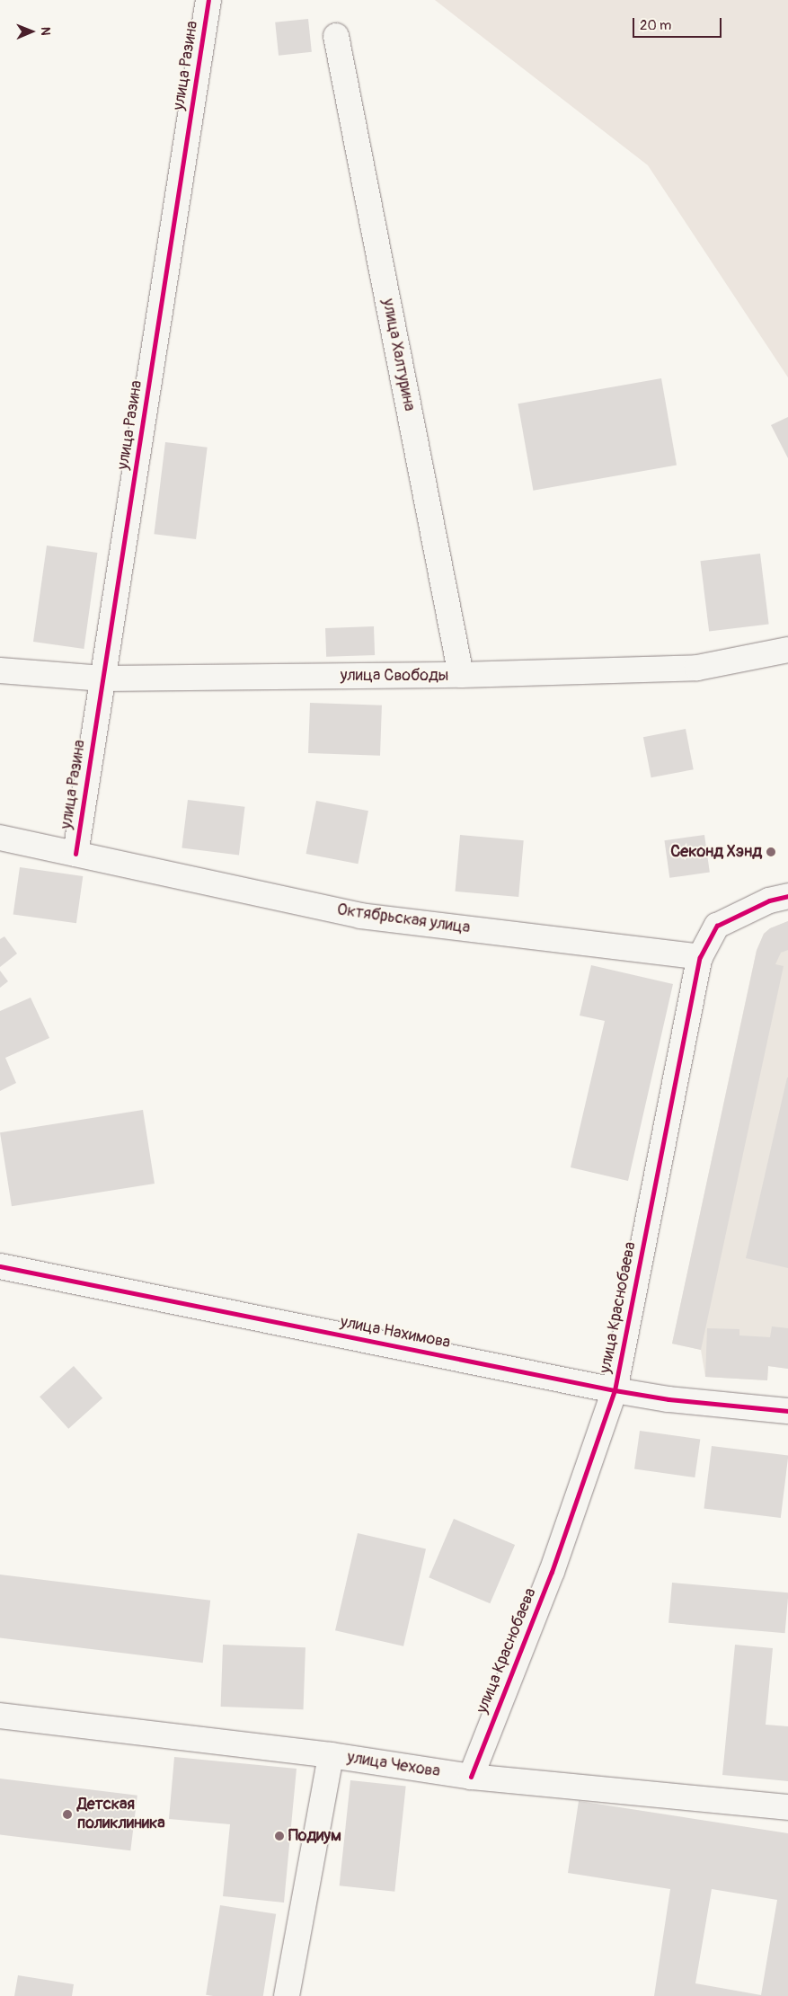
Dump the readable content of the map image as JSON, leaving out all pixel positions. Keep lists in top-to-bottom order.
{
  "streets": {
    "street": [
      "улица Разина",
      "улица Халтурина",
      "улица Свободы",
      "Октябрьская улица",
      "улица Краснобаева",
      "улица Нахимова",
      "улица Чехова"
    ]
  },
  "crossings": [
    ["улица Разина", "улица Свободы"],
    ["улица Разина", "Октябрьская улица"],
    ["улица Халтурина", "улица Свободы"],
    ["Октябрьская улица", "улица Краснобаева"],
    ["улица Краснобаева", "улица Нахимова"],
    ["улица Краснобаева", "улица Чехова"]
  ],
  "places": ["Секонд Хэнд", "Детская поликлиника", "Подиум"],
  "scale_bar": "20 m",
  "north": "right"
}
